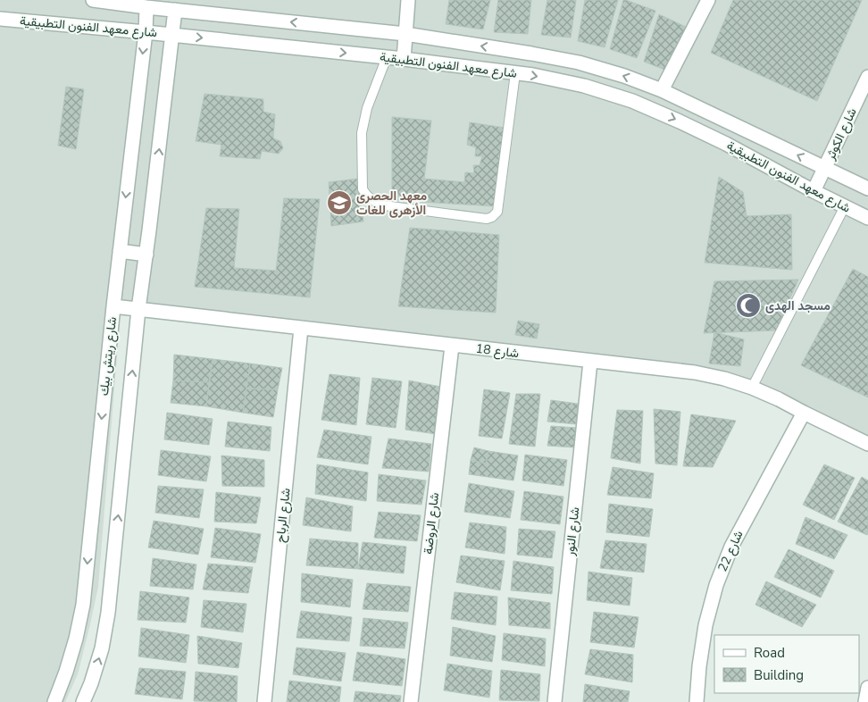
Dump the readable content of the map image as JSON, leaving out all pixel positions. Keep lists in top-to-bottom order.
{
  "streets": {
    "street": [
      "شارع معهد الفنون التطبيقية",
      "شارع الكوثر",
      "شارع 18",
      "شارع ريتش بيك",
      "شارع الرباح",
      "شارع الروضة",
      "شارع النور",
      "شارع 22"
    ]
  },
  "crossings": [
    ["شارع معهد الفنون التطبيقية", "شارع الكوثر"],
    ["شارع معهد الفنون التطبيقية", "شارع ريتش بيك"],
    ["شارع 18", "شارع ريتش بيك"],
    ["شارع 18", "شارع الرباح"],
    ["شارع 18", "شارع الروضة"],
    ["شارع 18", "شارع النور"],
    ["شارع 18", "شارع 22"]
  ],
  "places": {
    "school or university": ["معهد الحصرى الأزهرى للغات"],
    "mosque": ["مسجد الهدى"]
  },
  "legend": ["Road", "Building"]
}
